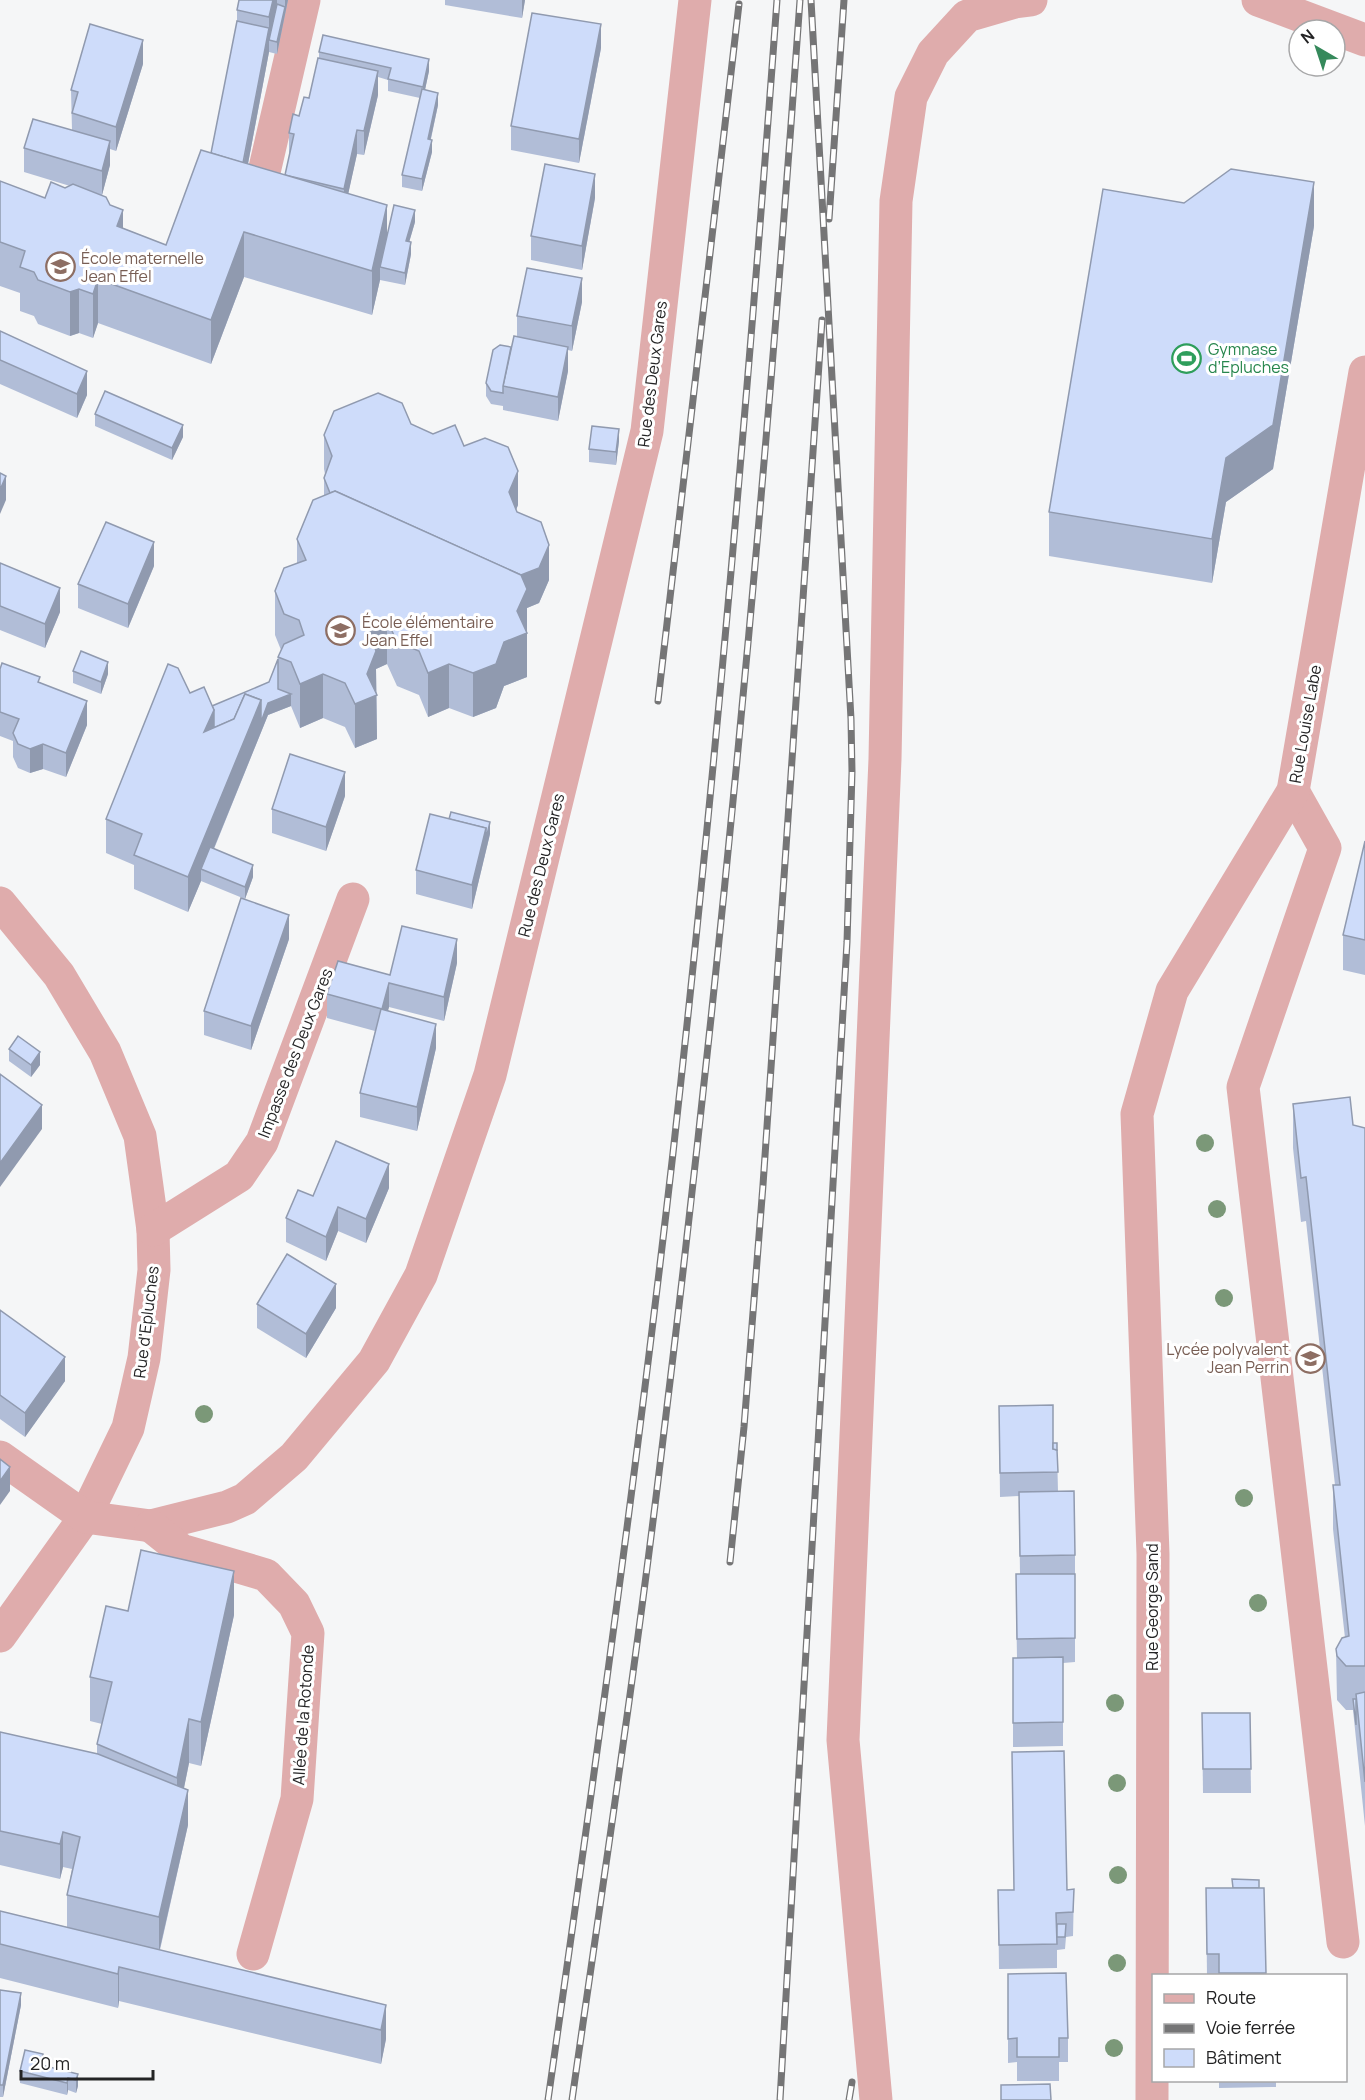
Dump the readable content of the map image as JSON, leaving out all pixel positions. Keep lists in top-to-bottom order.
{
  "streets": {
    "street": [
      "Rue des Deux Gares",
      "Rue Louise Labe",
      "Impasse des Deux Gares",
      "Rue d'Epluches",
      "Rue George Sand",
      "Allée de la Rotonde"
    ]
  },
  "crossings": [
    ["Rue des Deux Gares", "Rue d'Epluches"],
    ["Rue des Deux Gares", "Allée de la Rotonde"],
    ["Rue Louise Labe", "Rue George Sand"],
    ["Impasse des Deux Gares", "Rue d'Epluches"]
  ],
  "places": {
    "school or university": ["École maternelle Jean Effel", "École élémentaire Jean Effel", "Lycée polyvalent Jean Perrin"],
    "sports": ["Gymnase d’Epluches"]
  },
  "legend": ["Route", "Voie ferrée", "Bâtiment"],
  "scale_bar": "20 m",
  "north": "top left"
}
